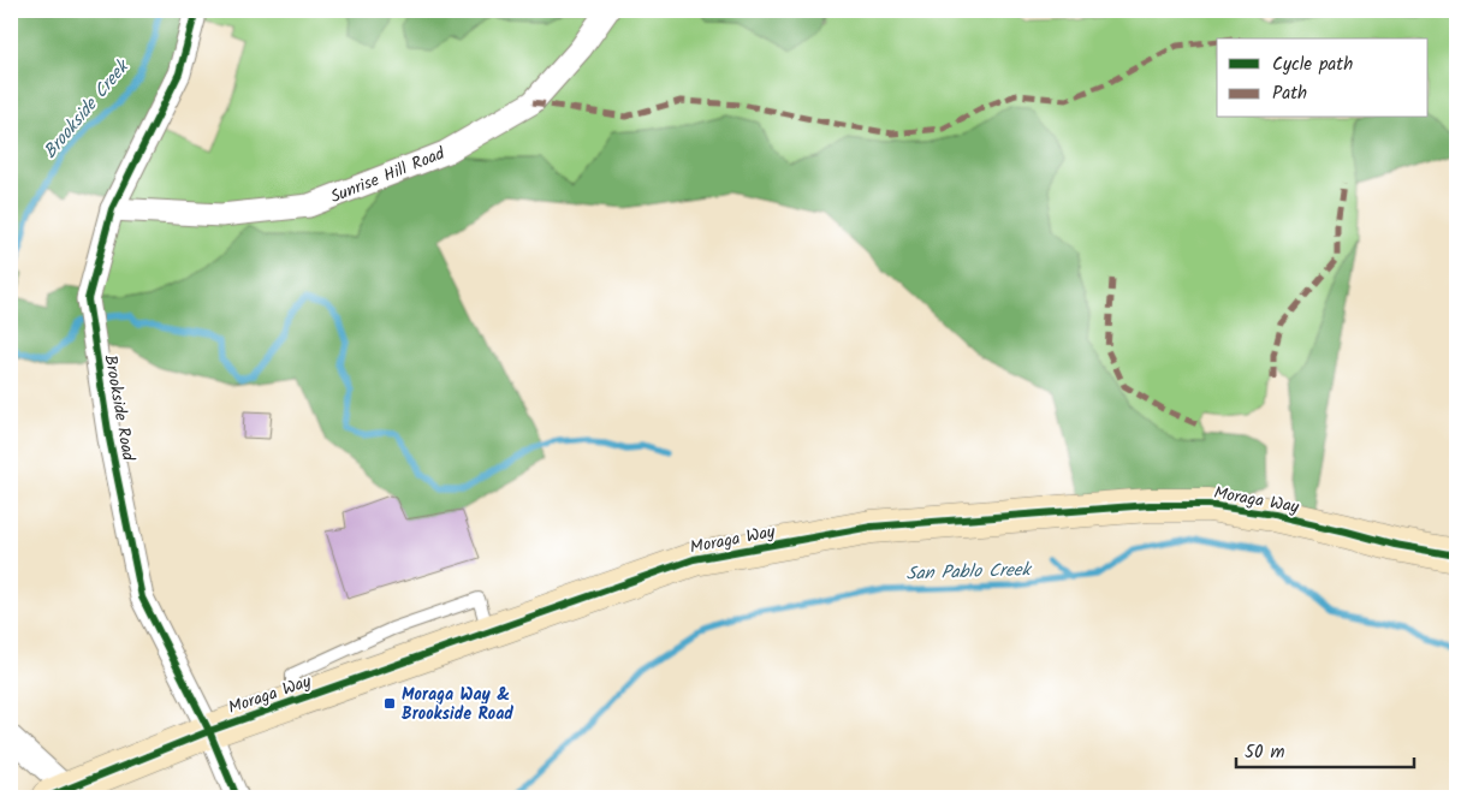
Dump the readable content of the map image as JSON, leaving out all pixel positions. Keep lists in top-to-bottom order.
{
  "streets": {
    "main road": ["Moraga Way"],
    "street": ["Sunrise Hill Road", "Brookside Road"]
  },
  "crossings": [
    ["Sunrise Hill Road", "Brookside Road"],
    ["Brookside Road", "Moraga Way"]
  ],
  "water": ["Brookside Creek", "San Pablo Creek"],
  "places": {
    "transit": ["Moraga Way & Brookside Road"]
  },
  "legend": ["Cycle path", "Path"],
  "scale_bar": "50 m"
}
